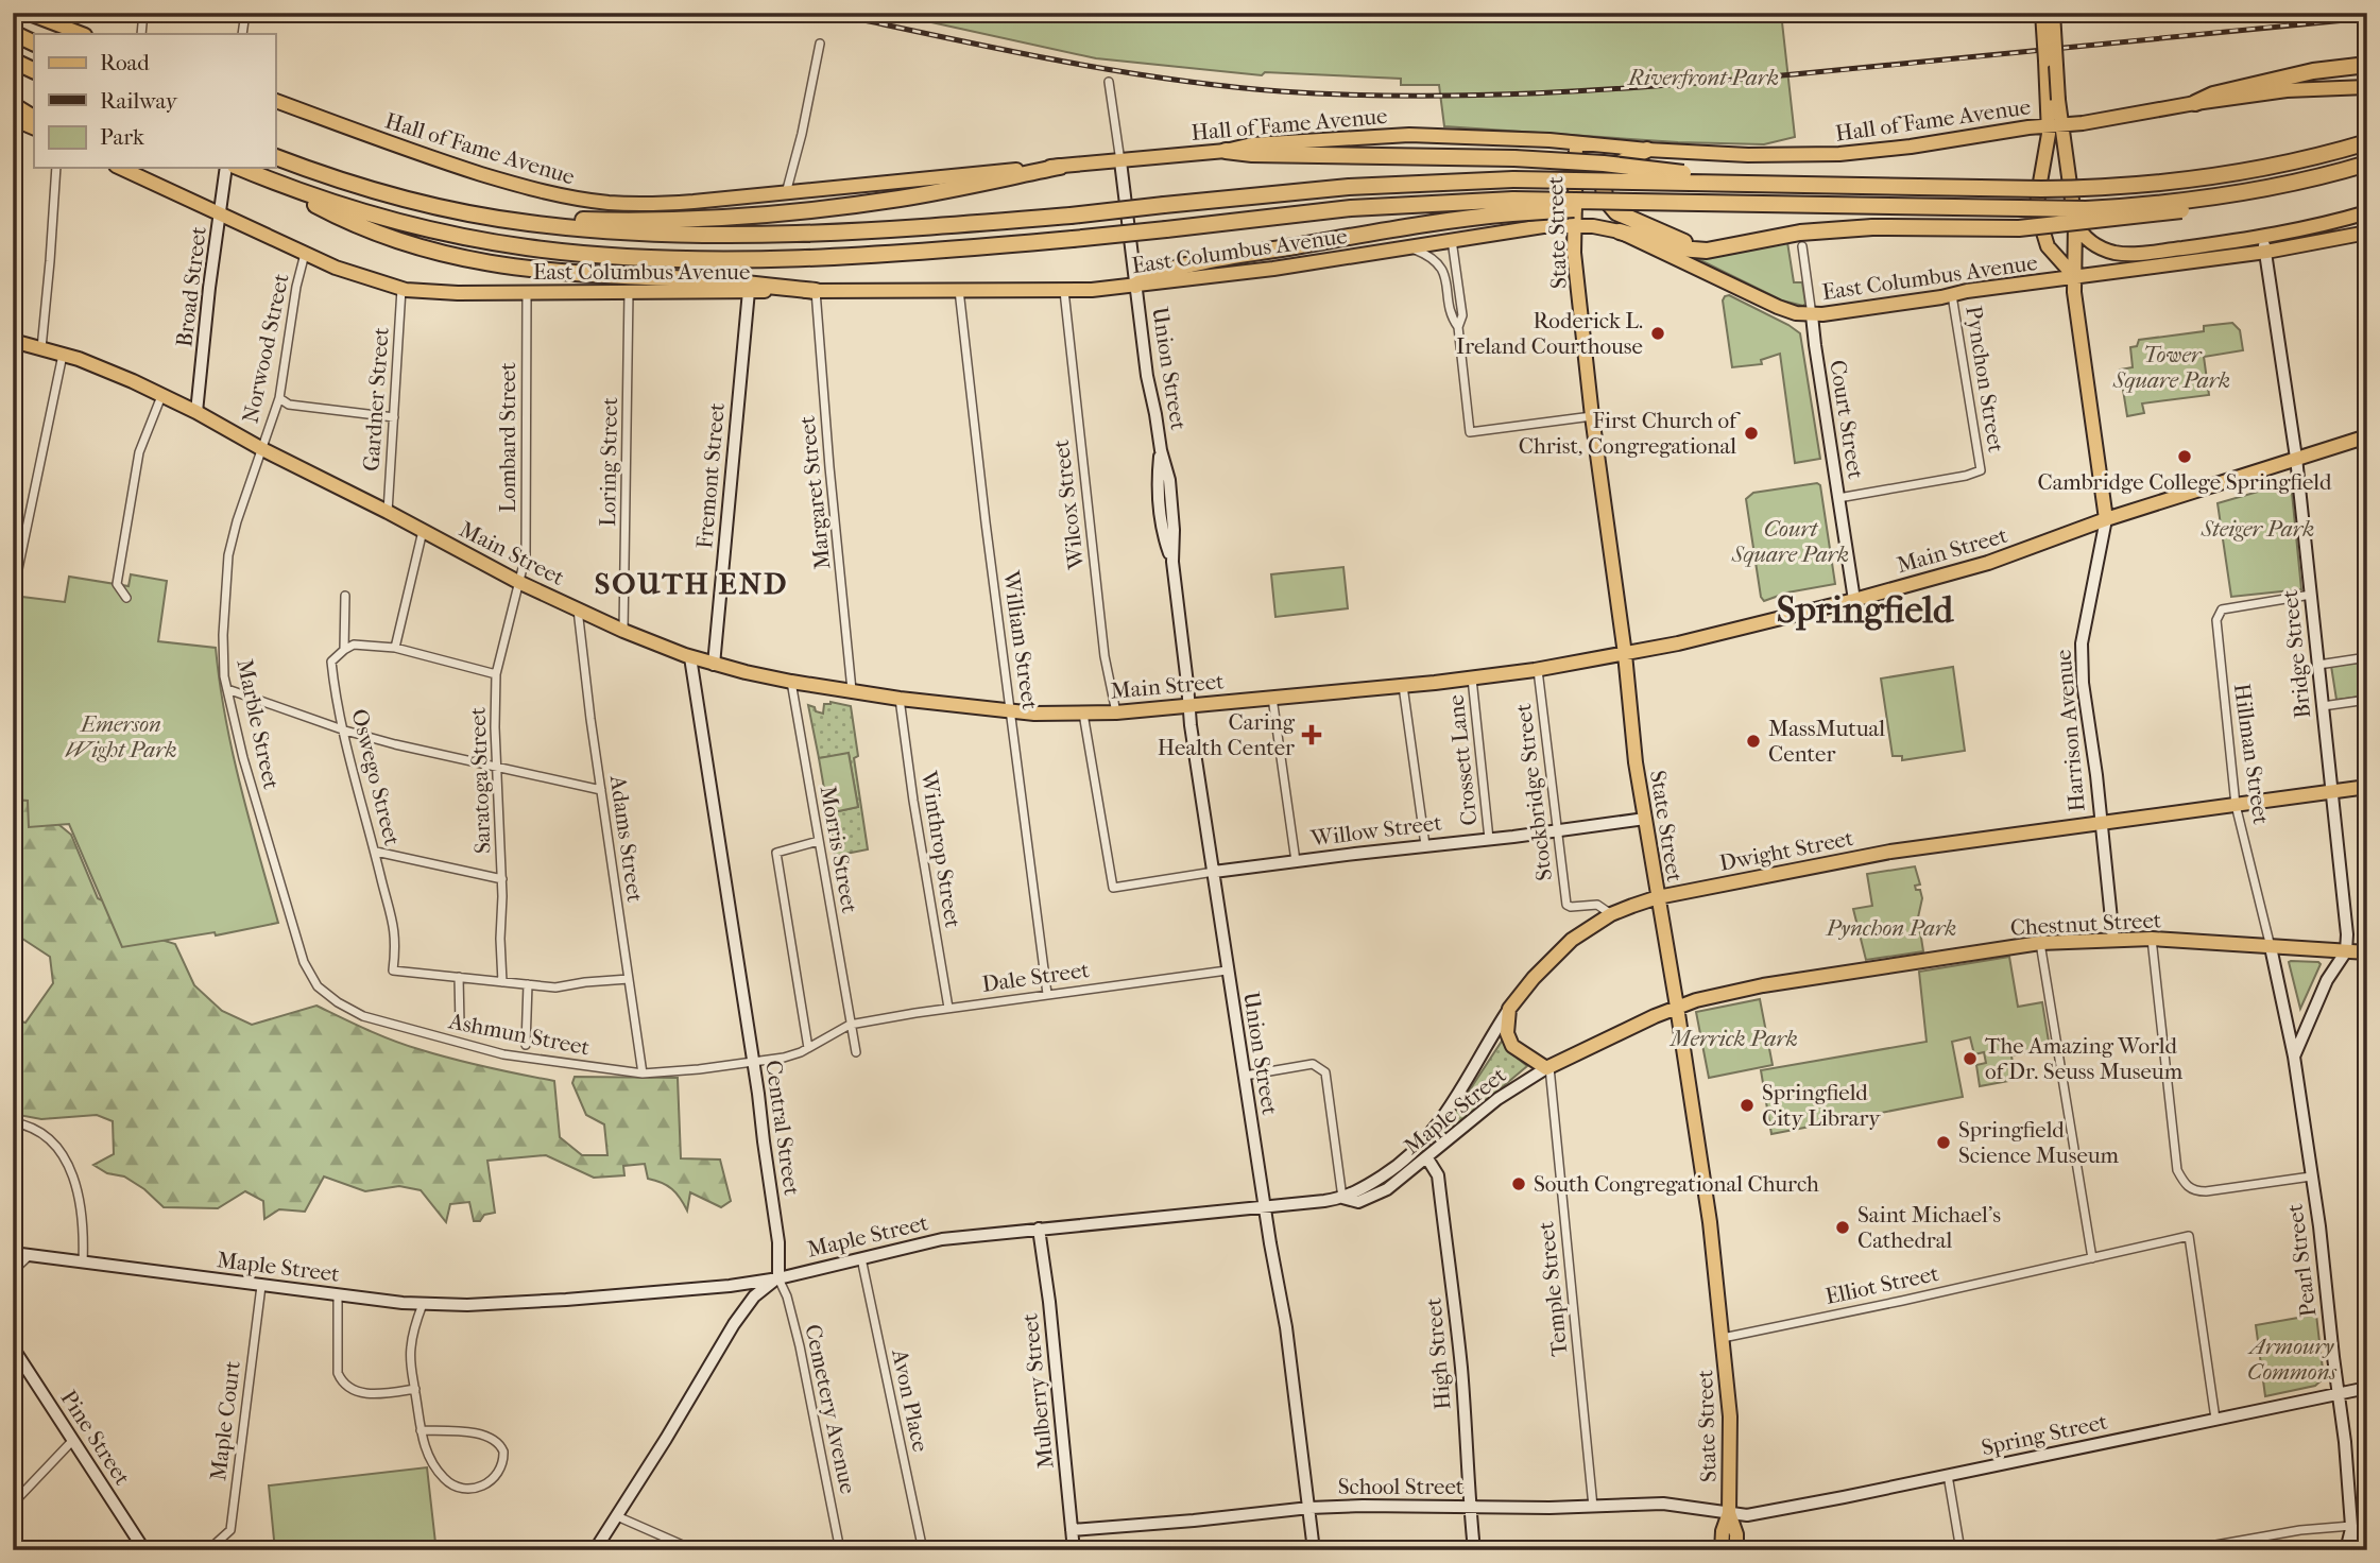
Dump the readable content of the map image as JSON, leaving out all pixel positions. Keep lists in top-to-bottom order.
{
  "streets": {
    "main road": [
      "Hall of Fame Avenue",
      "State Street",
      "East Columbus Avenue",
      "Broad Street",
      "Union Street",
      "Court Street",
      "Fremont Street",
      "Main Street",
      "Bridge Street",
      "Harrison Avenue",
      "Willow Street",
      "Dwight Street",
      "Chestnut Street",
      "Maple Street",
      "Central Street",
      "Pearl Street",
      "High Street",
      "Mulberry Street",
      "Spring Street",
      "Pine Street",
      "School Street"
    ],
    "street": [
      "Norwood Street",
      "Pynchon Street",
      "Gardner Street",
      "Lombard Street",
      "Loring Street",
      "Margaret Street",
      "Wilcox Street",
      "William Street",
      "Marble Street",
      "Hillman Street",
      "Crossett Lane",
      "Oswego Street",
      "Saratoga Street",
      "Stockbridge Street",
      "Adams Street",
      "Morris Street",
      "Winthrop Street",
      "Dale Street",
      "Ashmun Street",
      "Elliot Street",
      "Temple Street",
      "Avon Place",
      "Cemetery Avenue",
      "Maple Court"
    ]
  },
  "crossings": [
    ["Hall of Fame Avenue", "State Street"],
    ["Hall of Fame Avenue", "Union Street"],
    ["State Street", "East Columbus Avenue"],
    ["State Street", "Main Street"],
    ["State Street", "Willow Street"],
    ["State Street", "Dwight Street"],
    ["State Street", "Chestnut Street"],
    ["State Street", "Maple Street"],
    ["State Street", "Elliot Street"],
    ["State Street", "Spring Street"],
    ["State Street", "School Street"],
    ["East Columbus Avenue", "Broad Street"],
    ["East Columbus Avenue", "Norwood Street"],
    ["East Columbus Avenue", "Union Street"],
    ["East Columbus Avenue", "Pynchon Street"],
    ["East Columbus Avenue", "Gardner Street"],
    ["East Columbus Avenue", "Court Street"],
    ["East Columbus Avenue", "Lombard Street"],
    ["East Columbus Avenue", "Loring Street"],
    ["East Columbus Avenue", "Fremont Street"],
    ["East Columbus Avenue", "Margaret Street"],
    ["East Columbus Avenue", "Wilcox Street"],
    ["East Columbus Avenue", "William Street"],
    ["East Columbus Avenue", "Bridge Street"],
    ["Broad Street", "Main Street"],
    ["Norwood Street", "Main Street"],
    ["Norwood Street", "Marble Street"],
    ["Union Street", "Main Street"],
    ["Union Street", "Willow Street"],
    ["Union Street", "Dale Street"],
    ["Union Street", "Maple Street"],
    ["Union Street", "School Street"],
    ["Pynchon Street", "Court Street"],
    ["Gardner Street", "Main Street"],
    ["Court Street", "Main Street"],
    ["Lombard Street", "Main Street"],
    ["Lombard Street", "Saratoga Street"],
    ["Loring Street", "Main Street"],
    ["Fremont Street", "Main Street"],
    ["Margaret Street", "Main Street"],
    ["Wilcox Street", "Main Street"],
    ["Main Street", "William Street"],
    ["Main Street", "Bridge Street"],
    ["Main Street", "Marble Street"],
    ["Main Street", "Harrison Avenue"],
    ["Main Street", "Crossett Lane"],
    ["Main Street", "Saratoga Street"],
    ["Main Street", "Stockbridge Street"],
    ["Main Street", "Willow Street"],
    ["Main Street", "Adams Street"],
    ["Main Street", "Morris Street"],
    ["Main Street", "Winthrop Street"],
    ["Main Street", "Central Street"],
    ["William Street", "Dale Street"],
    ["Bridge Street", "Hillman Street"],
    ["Bridge Street", "Dwight Street"],
    ["Bridge Street", "Chestnut Street"],
    ["Marble Street", "Ashmun Street"],
    ["Harrison Avenue", "Dwight Street"],
    ["Harrison Avenue", "Chestnut Street"],
    ["Hillman Street", "Dwight Street"],
    ["Hillman Street", "Chestnut Street"],
    ["Hillman Street", "Pearl Street"],
    ["Crossett Lane", "Willow Street"],
    ["Stockbridge Street", "Willow Street"],
    ["Stockbridge Street", "Dwight Street"],
    ["Adams Street", "Ashmun Street"],
    ["Morris Street", "Dale Street"],
    ["Winthrop Street", "Dale Street"],
    ["Dwight Street", "Maple Street"],
    ["Chestnut Street", "Maple Street"],
    ["Chestnut Street", "Pearl Street"],
    ["Ashmun Street", "Central Street"],
    ["Maple Street", "Central Street"],
    ["Maple Street", "Temple Street"],
    ["Maple Street", "High Street"],
    ["Maple Street", "Mulberry Street"],
    ["Maple Street", "Avon Place"],
    ["Maple Street", "Cemetery Avenue"],
    ["Maple Street", "Maple Court"],
    ["Central Street", "Cemetery Avenue"],
    ["Pearl Street", "Spring Street"],
    ["Elliot Street", "Spring Street"],
    ["Temple Street", "School Street"],
    ["High Street", "School Street"],
    ["Mulberry Street", "School Street"],
    ["Spring Street", "School Street"]
  ],
  "districts": ["SOUTH END", "Springfield"],
  "parks": [
    "Riverfront Park",
    "Tower Square Park",
    "Court Square Park",
    "Steiger Park",
    "Emerson Wight Park",
    "Pynchon Park",
    "Merrick Park",
    "Armoury Commons"
  ],
  "places": {
    "other": [
      "Roderick L. Ireland Courthouse",
      "First Church of Christ, Congregational",
      "Cambridge College Springfield",
      "MassMutual Center",
      "The Amazing World of Dr. Seuss Museum",
      "Springfield City Library",
      "Springfield Science Museum",
      "South Congregational Church",
      "Saint Michael's Cathedral"
    ],
    "health": ["Caring Health Center"]
  },
  "legend": ["Road", "Railway", "Park"]
}
